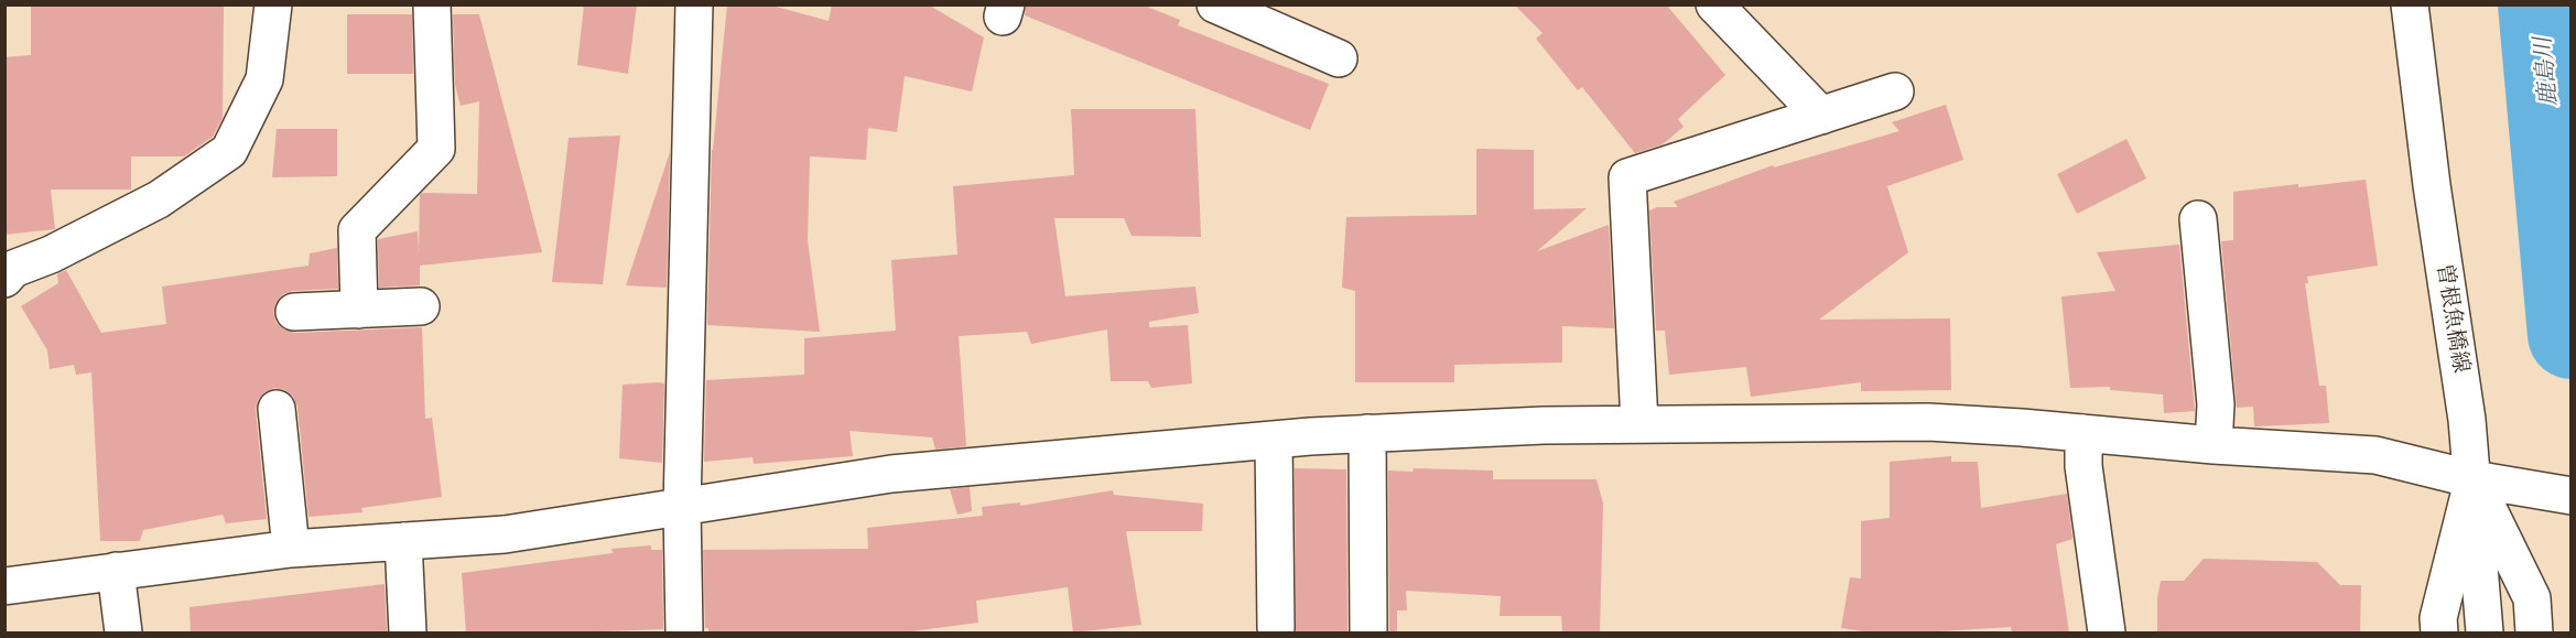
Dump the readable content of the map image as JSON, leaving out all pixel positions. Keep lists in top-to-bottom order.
{
  "streets": {
    "street": ["曽根魚橋線"]
  },
  "water": ["鹿島川"]
}
